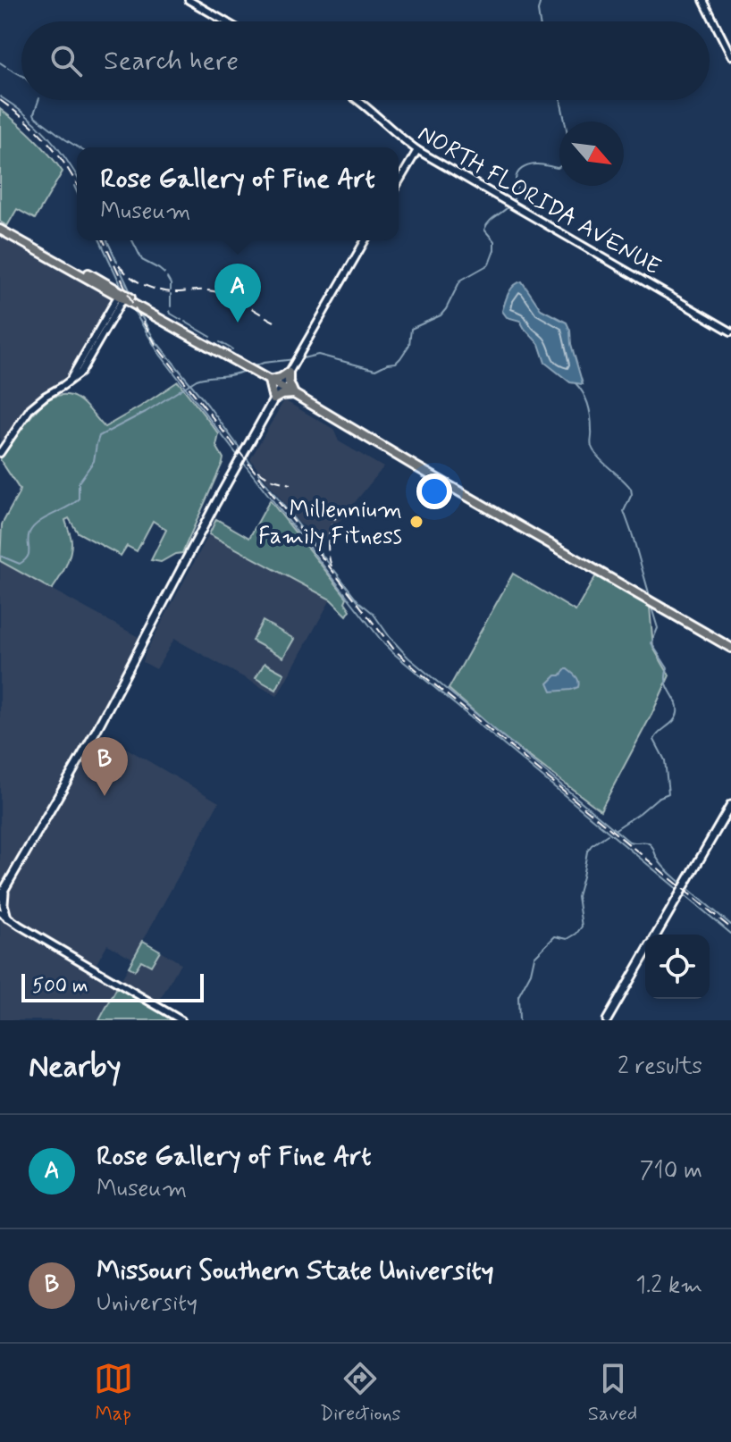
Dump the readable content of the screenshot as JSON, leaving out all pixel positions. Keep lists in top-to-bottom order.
{
  "streets": {
    "street": ["NORTH FLORIDA AVENUE"]
  },
  "places": ["Millennium Family Fitness"],
  "scale_bar": "500 m",
  "north": "bottom right",
  "page": {
    "search": "Search here",
    "popup": ["Rose Gallery of Fine Art", "Museum"],
    "pins": ["A", "B"],
    "scale": "500 m",
    "heading": ["Nearby", "2 results"],
    "list": [
      {
        "mark": "A",
        "name": "Rose Gallery of Fine Art",
        "note": "Museum",
        "value": "710 m"
      },
      {
        "mark": "B",
        "name": "Missouri Southern State University",
        "note": "University",
        "value": "1.2 km"
      }
    ],
    "nav": ["Map", "Directions", "Saved"]
  }
}
